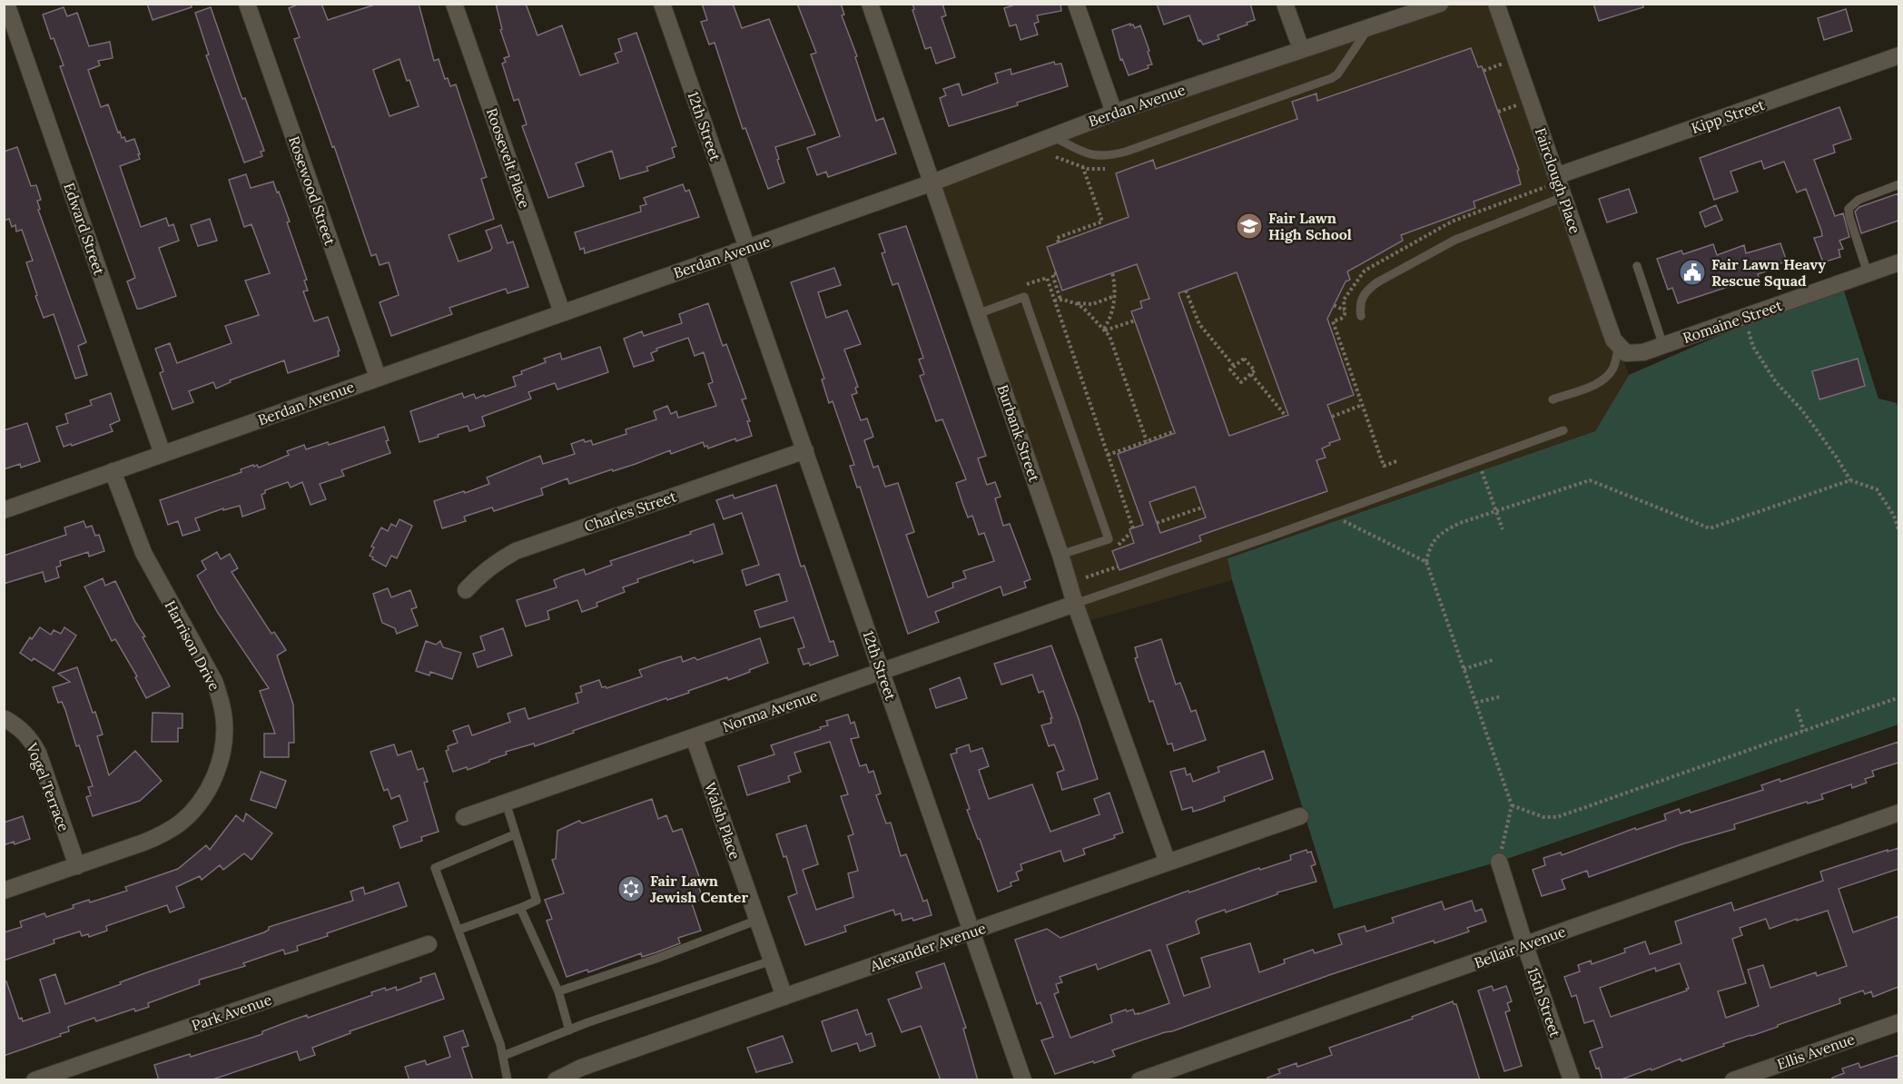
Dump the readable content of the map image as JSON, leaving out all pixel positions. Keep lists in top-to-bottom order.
{
  "streets": {
    "street": [
      "Berdan Avenue",
      "Kipp Street",
      "12th Street",
      "Roosevelt Place",
      "Fairclough Place",
      "Rosewood Street",
      "Edward Street",
      "Romaine Street",
      "Burbank Street",
      "Charles Street",
      "Harrison Drive",
      "Norma Avenue",
      "Vogel Terrace",
      "Walsh Place",
      "Alexander Avenue",
      "Bellair Avenue",
      "15th Street",
      "Park Avenue",
      "Ellis Avenue"
    ]
  },
  "crossings": [
    ["Berdan Avenue", "12th Street"],
    ["Berdan Avenue", "Roosevelt Place"],
    ["Berdan Avenue", "Rosewood Street"],
    ["Berdan Avenue", "Edward Street"],
    ["Berdan Avenue", "Burbank Street"],
    ["Berdan Avenue", "Harrison Drive"],
    ["Kipp Street", "Fairclough Place"],
    ["12th Street", "Charles Street"],
    ["12th Street", "Norma Avenue"],
    ["12th Street", "Alexander Avenue"],
    ["Fairclough Place", "Romaine Street"],
    ["Burbank Street", "Norma Avenue"],
    ["Burbank Street", "Alexander Avenue"],
    ["Harrison Drive", "Vogel Terrace"],
    ["Norma Avenue", "Walsh Place"],
    ["Walsh Place", "Alexander Avenue"],
    ["Bellair Avenue", "15th Street"]
  ],
  "places": {
    "school or university": ["Fair Lawn High School"],
    "public building": ["Fair Lawn Heavy Rescue Squad"],
    "synagogue": ["Fair Lawn Jewish Center"]
  }
}
